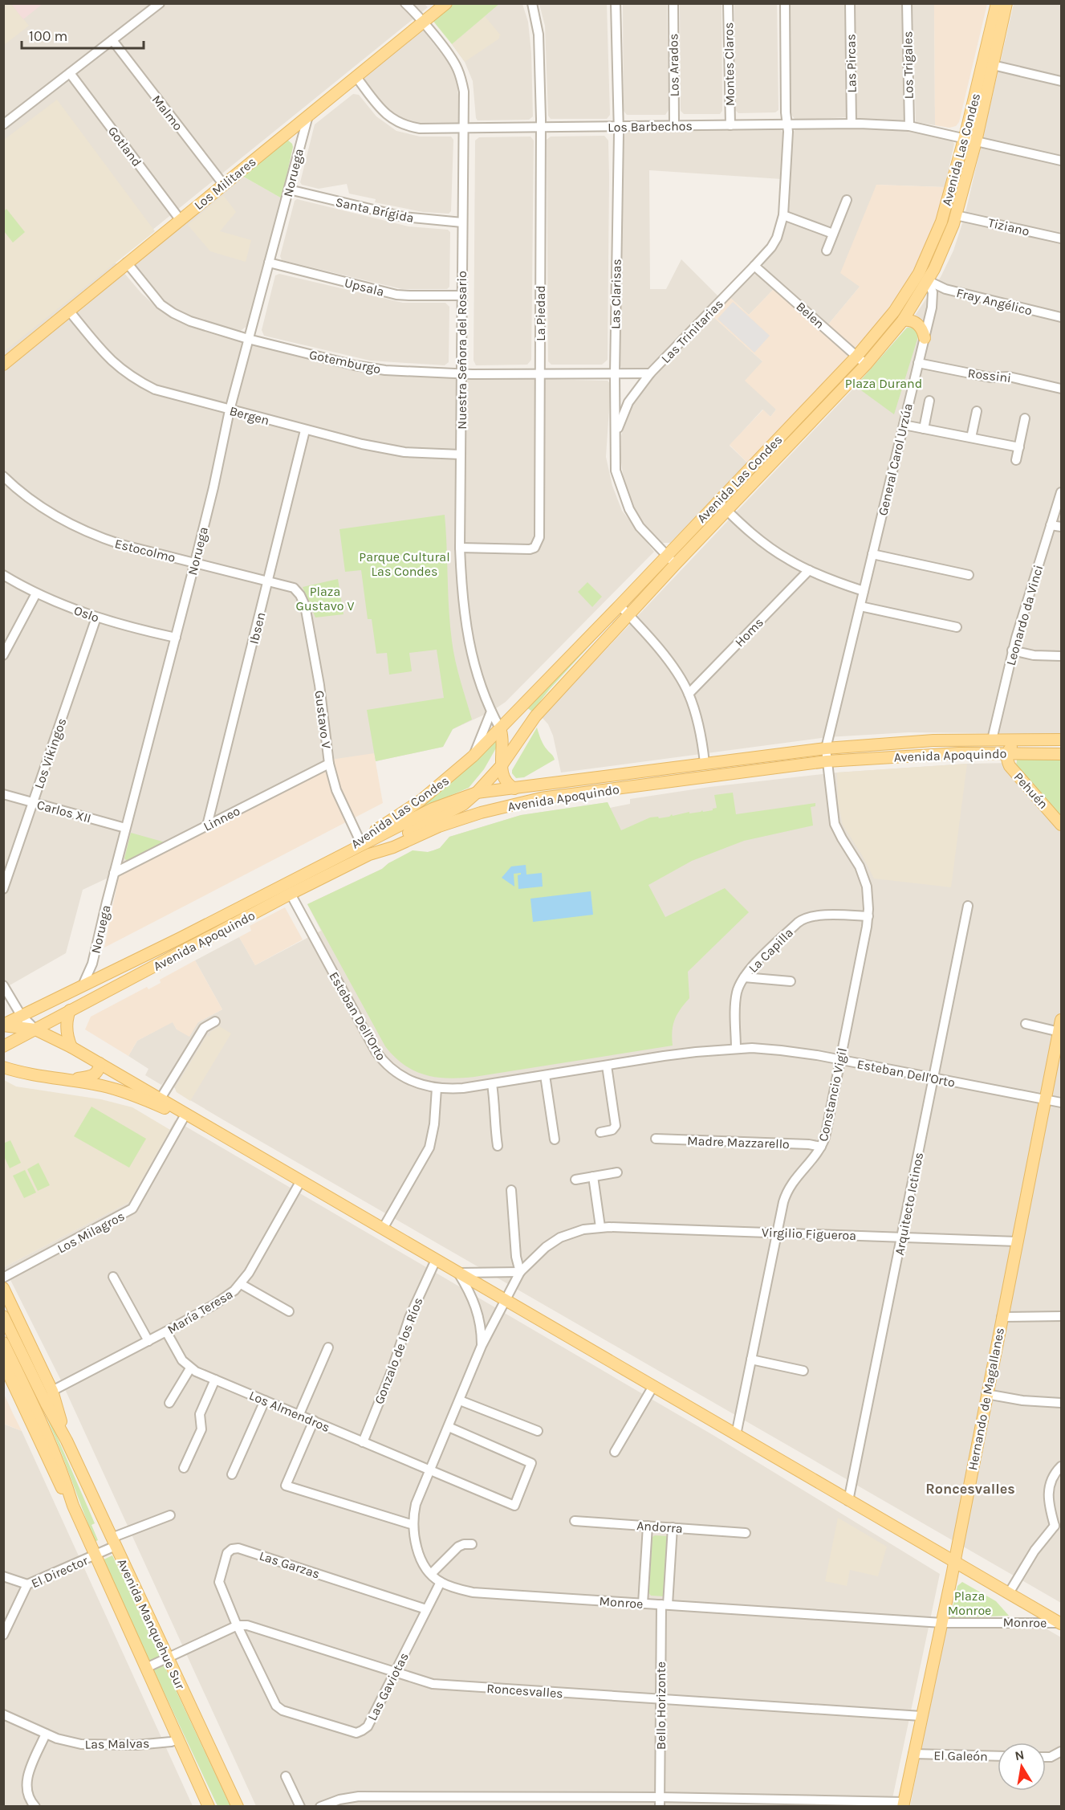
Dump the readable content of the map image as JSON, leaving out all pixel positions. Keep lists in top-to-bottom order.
{
  "streets": {
    "main road": [
      "Avenida Las Condes",
      "Los Militares",
      "Avenida Apoquindo",
      "Pehuén",
      "Hernando de Magallanes",
      "Avenida Manquehue Sur"
    ],
    "street": [
      "Las Pircas",
      "Montes Claros",
      "Los Arados",
      "Los Trigales",
      "Malmo",
      "Los Barbechos",
      "Gotland",
      "Noruega",
      "Santa Brígida",
      "Tiziano",
      "Upsala",
      "Las Clarisas",
      "Fray Angélico",
      "La Piedad",
      "Belen",
      "Las Trinitarias",
      "Nuestra Señora del Rosario",
      "Gotemburgo",
      "Rossini",
      "Bergen",
      "General Carol Urzúa",
      "Estocolmo",
      "Oslo",
      "Leonardo da Vinci",
      "Ibsen",
      "Homs",
      "Gustavo V",
      "Los Vikingos",
      "Carlos XII",
      "Linneo",
      "La Capilla",
      "Esteban Dell'Orto",
      "Constancio Vigil",
      "Madre Mazzarello",
      "Arquitecto Ictinos",
      "Los Milagros",
      "Virgilio Figueroa",
      "María Teresa",
      "Gonzalo de los Ríos",
      "Los Almendros",
      "Andorra",
      "Las Garzas",
      "El Director",
      "Monroe",
      "Las Gaviotas",
      "Roncesvalles",
      "Bello Horizonte",
      "Las Malvas",
      "El Galeón"
    ]
  },
  "crossings": [
    ["Las Pircas", "Los Barbechos"],
    ["Montes Claros", "Los Barbechos"],
    ["Los Arados", "Los Barbechos"],
    ["Los Trigales", "Los Barbechos"],
    ["Malmo", "Los Militares"],
    ["Los Barbechos", "Avenida Las Condes"],
    ["Los Barbechos", "Los Militares"],
    ["Los Barbechos", "Las Clarisas"],
    ["Los Barbechos", "La Piedad"],
    ["Los Barbechos", "Las Trinitarias"],
    ["Los Barbechos", "Nuestra Señora del Rosario"],
    ["Gotland", "Los Militares"],
    ["Avenida Las Condes", "Tiziano"],
    ["Avenida Las Condes", "Las Clarisas"],
    ["Avenida Las Condes", "Fray Angélico"],
    ["Avenida Las Condes", "Belen"],
    ["Avenida Las Condes", "Nuestra Señora del Rosario"],
    ["Avenida Las Condes", "General Carol Urzúa"],
    ["Avenida Las Condes", "Gustavo V"],
    ["Avenida Las Condes", "Avenida Apoquindo"],
    ["Noruega", "Los Militares"],
    ["Noruega", "Santa Brígida"],
    ["Noruega", "Upsala"],
    ["Noruega", "Gotemburgo"],
    ["Noruega", "Bergen"],
    ["Noruega", "Estocolmo"],
    ["Noruega", "Oslo"],
    ["Noruega", "Avenida Apoquindo"],
    ["Noruega", "Carlos XII"],
    ["Noruega", "Linneo"],
    ["Los Militares", "Nuestra Señora del Rosario"],
    ["Los Militares", "Gotemburgo"],
    ["Los Militares", "Bergen"],
    ["Santa Brígida", "Nuestra Señora del Rosario"],
    ["Upsala", "Nuestra Señora del Rosario"],
    ["Las Clarisas", "Las Trinitarias"],
    ["Las Clarisas", "Gotemburgo"],
    ["Fray Angélico", "General Carol Urzúa"],
    ["La Piedad", "Nuestra Señora del Rosario"],
    ["La Piedad", "Gotemburgo"],
    ["Belen", "Las Trinitarias"],
    ["Las Trinitarias", "Gotemburgo"],
    ["Nuestra Señora del Rosario", "Gotemburgo"],
    ["Nuestra Señora del Rosario", "Bergen"],
    ["Rossini", "General Carol Urzúa"],
    ["Bergen", "Ibsen"],
    ["General Carol Urzúa", "Avenida Apoquindo"],
    ["General Carol Urzúa", "Constancio Vigil"],
    ["Estocolmo", "Ibsen"],
    ["Estocolmo", "Gustavo V"],
    ["Oslo", "Los Vikingos"],
    ["Leonardo da Vinci", "Avenida Apoquindo"],
    ["Ibsen", "Linneo"],
    ["Gustavo V", "Linneo"],
    ["Los Vikingos", "Carlos XII"],
    ["Avenida Apoquindo", "Pehuén"],
    ["Avenida Apoquindo", "Esteban Dell'Orto"],
    ["Avenida Apoquindo", "Constancio Vigil"],
    ["La Capilla", "Esteban Dell'Orto"],
    ["La Capilla", "Constancio Vigil"],
    ["Esteban Dell'Orto", "Constancio Vigil"],
    ["Esteban Dell'Orto", "Arquitecto Ictinos"],
    ["Esteban Dell'Orto", "Hernando de Magallanes"],
    ["Constancio Vigil", "Madre Mazzarello"],
    ["Constancio Vigil", "Virgilio Figueroa"],
    ["Arquitecto Ictinos", "Virgilio Figueroa"],
    ["Virgilio Figueroa", "Hernando de Magallanes"],
    ["Virgilio Figueroa", "Monroe"],
    ["María Teresa", "Los Almendros"],
    ["María Teresa", "Avenida Manquehue Sur"],
    ["Gonzalo de los Ríos", "Los Almendros"],
    ["Hernando de Magallanes", "Monroe"],
    ["Hernando de Magallanes", "Roncesvalles"],
    ["Hernando de Magallanes", "El Galeón"],
    ["Los Almendros", "Monroe"],
    ["Andorra", "Bello Horizonte"],
    ["Las Garzas", "Las Gaviotas"],
    ["Las Garzas", "Roncesvalles"],
    ["El Director", "Avenida Manquehue Sur"],
    ["Monroe", "Las Gaviotas"],
    ["Monroe", "Bello Horizonte"],
    ["Avenida Manquehue Sur", "Las Malvas"],
    ["Las Gaviotas", "Roncesvalles"],
    ["Roncesvalles", "Bello Horizonte"]
  ],
  "districts": ["Roncesvalles"],
  "parks": [
    "Plaza Durand",
    "Parque Cultural Las Condes",
    "Plaza Gustavo V",
    "Plaza Monroe"
  ],
  "scale_bar": "100 m",
  "north": "top"
}
